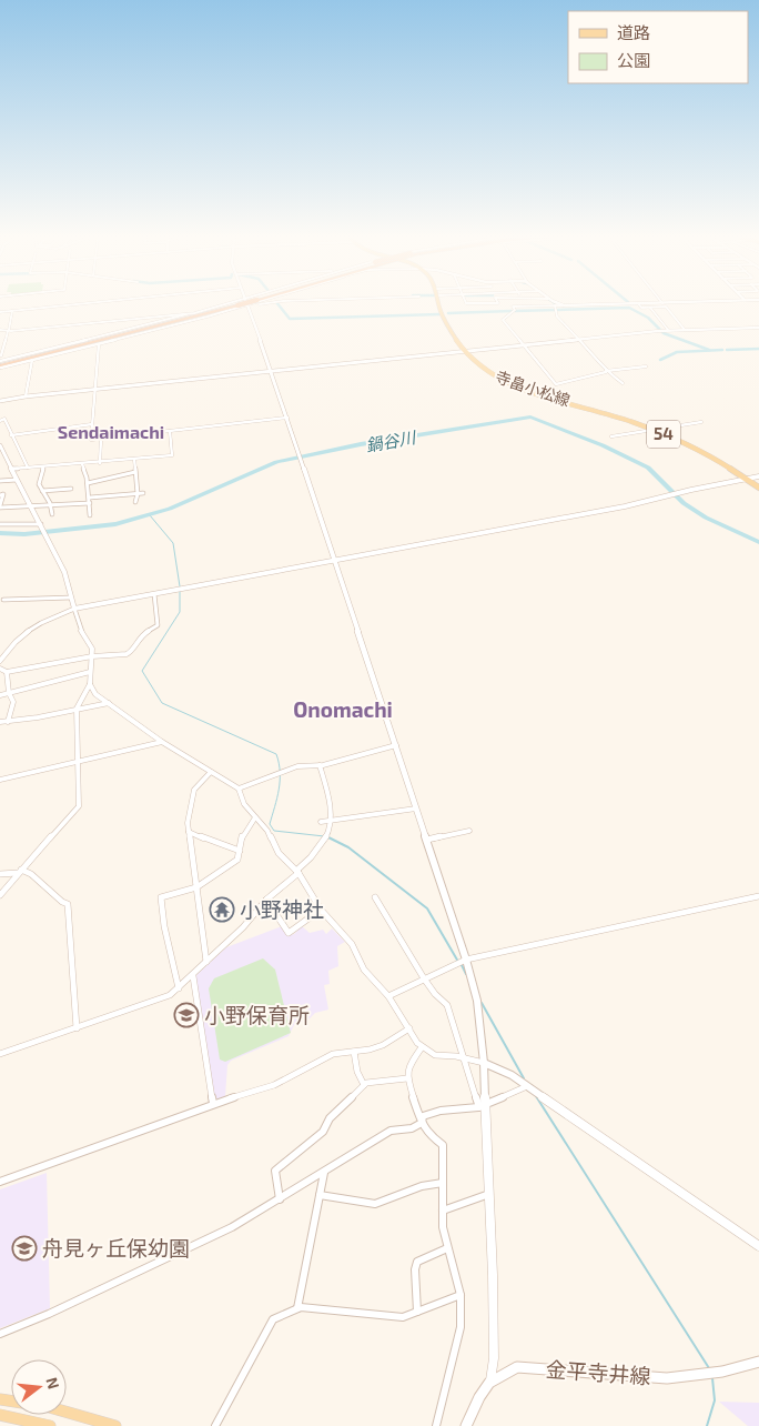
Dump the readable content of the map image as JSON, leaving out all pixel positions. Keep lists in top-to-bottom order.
{
  "streets": {
    "main road": ["寺畠小松線", "54", "金平寺井線"]
  },
  "districts": ["Sendaimachi", "Onomachi"],
  "water": ["鍋谷川"],
  "places": {
    "temple": ["小野神社"],
    "school or university": ["小野保育所", "舟見ヶ丘保幼園"]
  },
  "legend": ["道路", "公園"],
  "north": "right"
}
